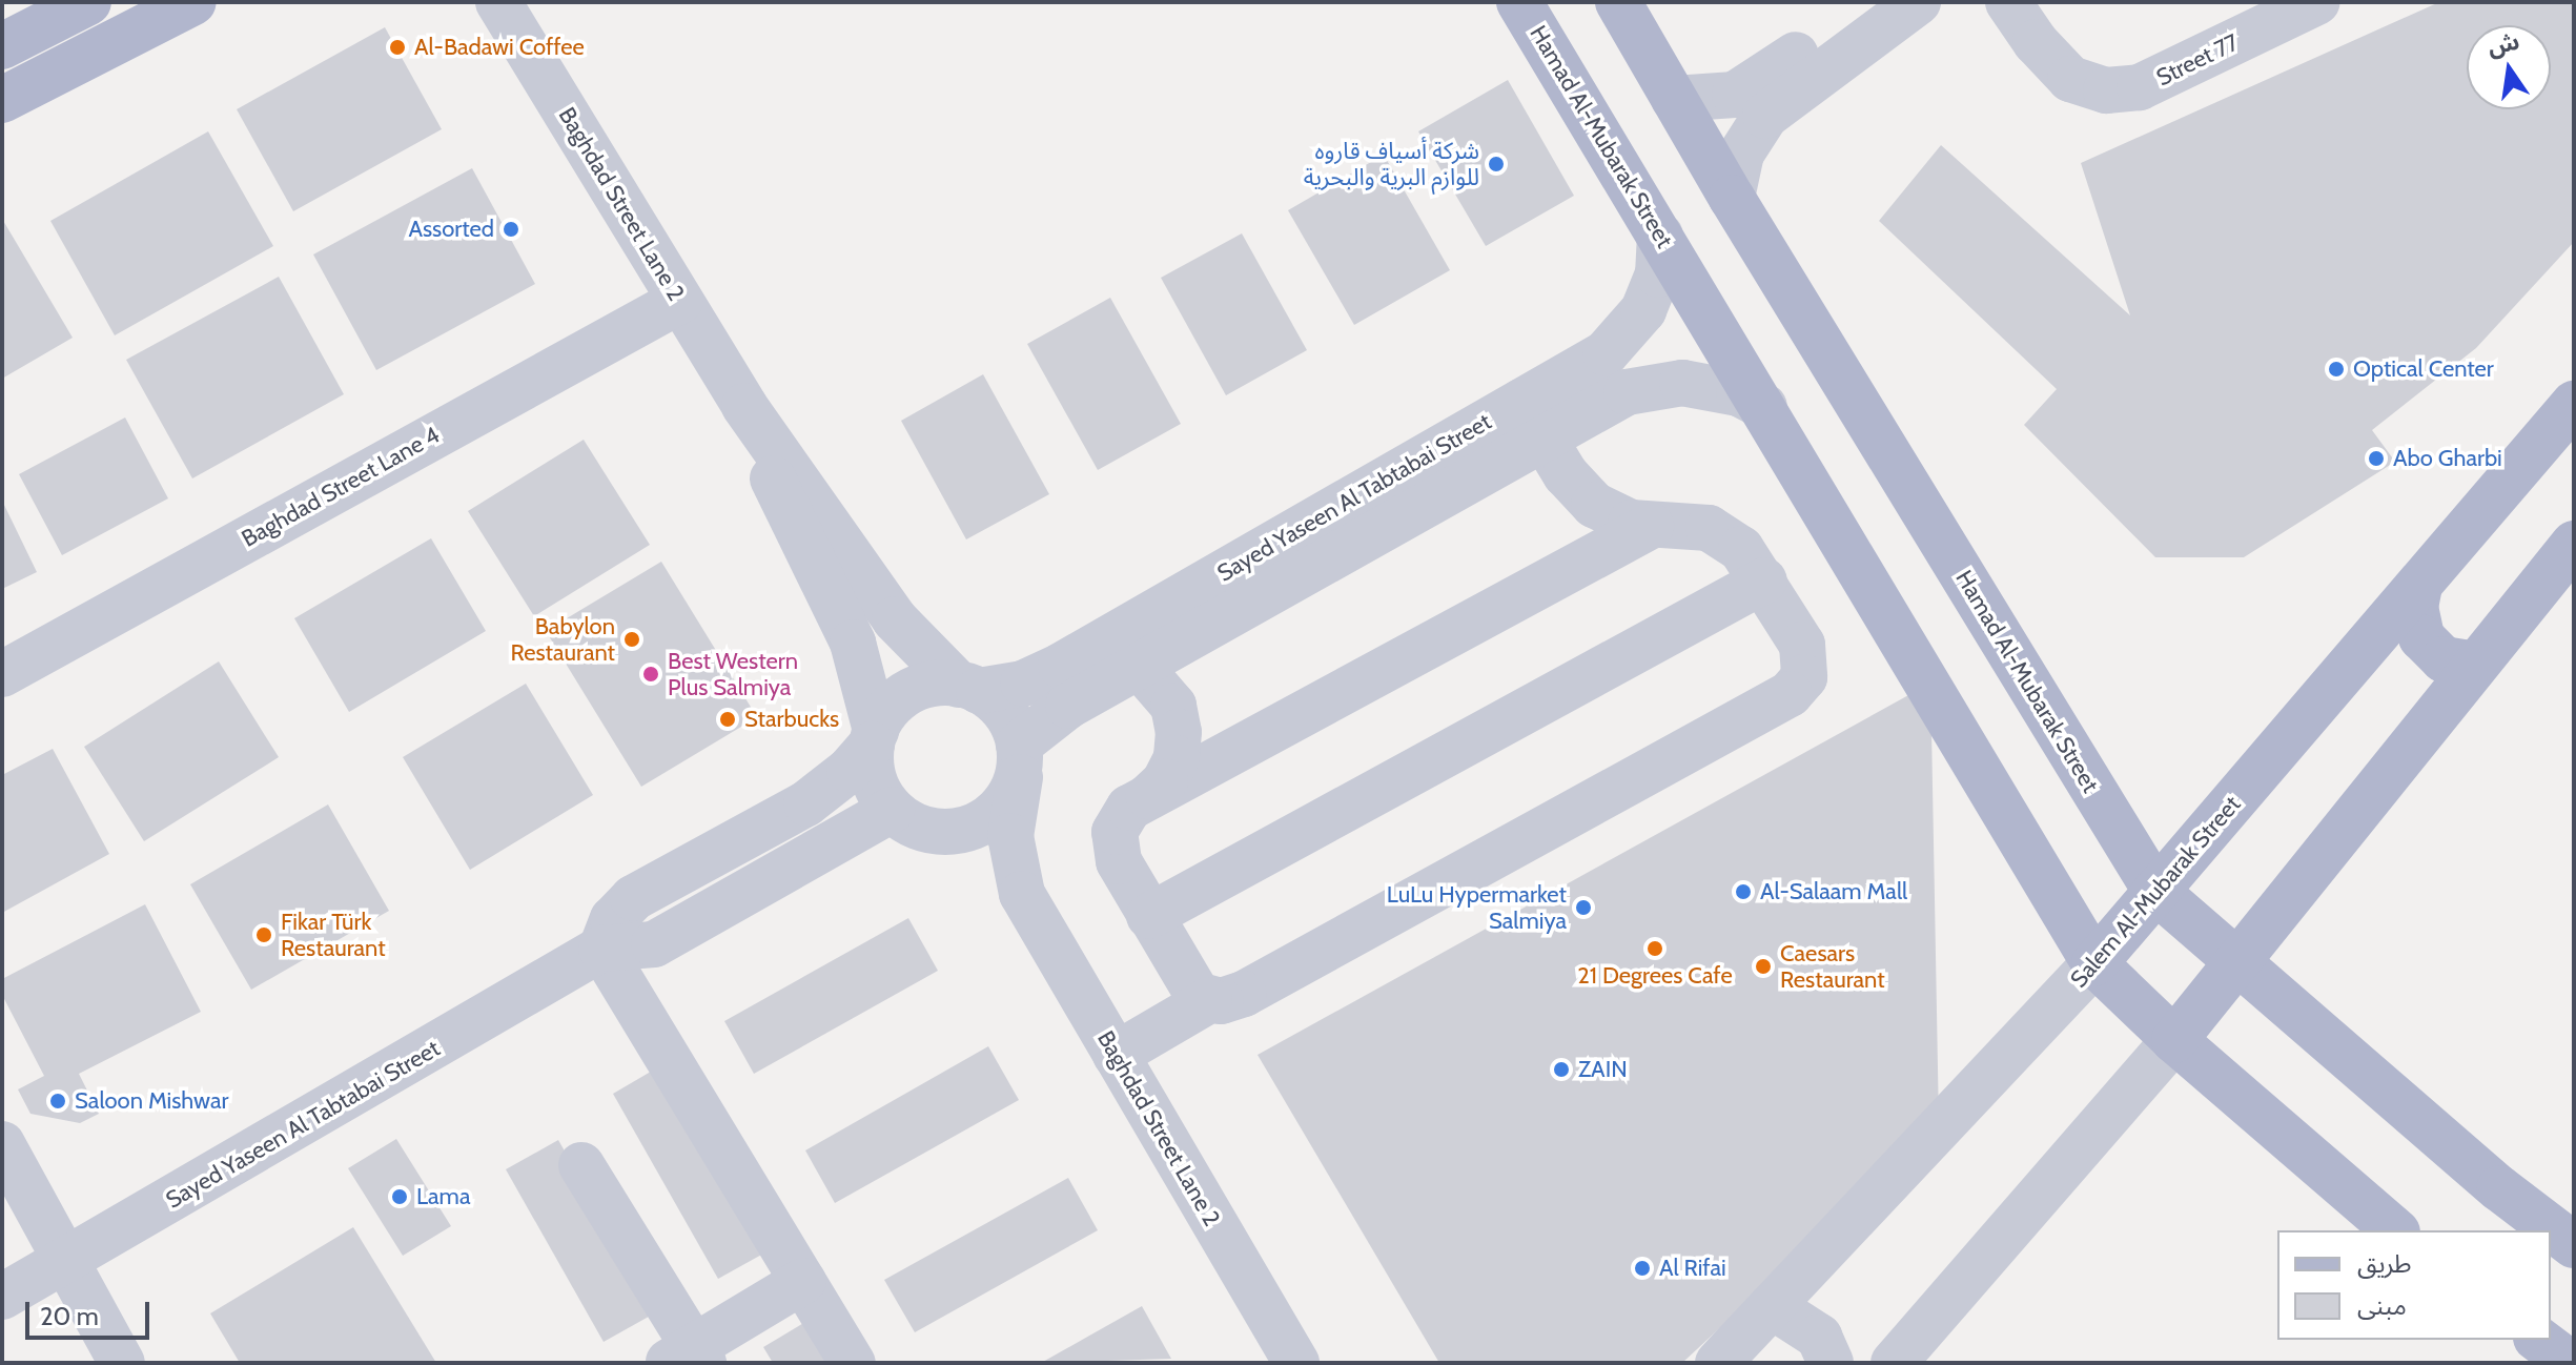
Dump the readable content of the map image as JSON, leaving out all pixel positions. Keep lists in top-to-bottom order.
{
  "streets": {
    "main road": ["Hamad Al-Mubarak Street", "Salem Al-Mubarak Street"],
    "street": [
      "Street 77",
      "Baghdad Street Lane 2",
      "Baghdad Street Lane 4",
      "Sayed Yaseen Al Tabtabai Street"
    ]
  },
  "crossings": [
    ["Hamad Al-Mubarak Street", "Sayed Yaseen Al Tabtabai Street"],
    ["Hamad Al-Mubarak Street", "Salem Al-Mubarak Street"],
    ["Baghdad Street Lane 2", "Baghdad Street Lane 4"],
    ["Baghdad Street Lane 2", "Sayed Yaseen Al Tabtabai Street"]
  ],
  "places": [
    "Al-Badawi Coffee",
    "شركة أسياف قاروه للوازم البرية والبحرية",
    "Assorted",
    "Optical Center",
    "Abo Gharbi",
    "Babylon Restaurant",
    "Best Western Plus Salmiya",
    "Starbucks",
    "Al-Salaam Mall",
    "LuLu Hypermarket Salmiya",
    "Fikar Türk Restaurant",
    "21 Degrees Cafe",
    "Caesars Restaurant",
    "ZAIN",
    "Saloon Mishwar",
    "Lama",
    "Al Rifai"
  ],
  "legend": ["طريق", "مبنى"],
  "scale_bar": "20 m",
  "north": "top"
}
